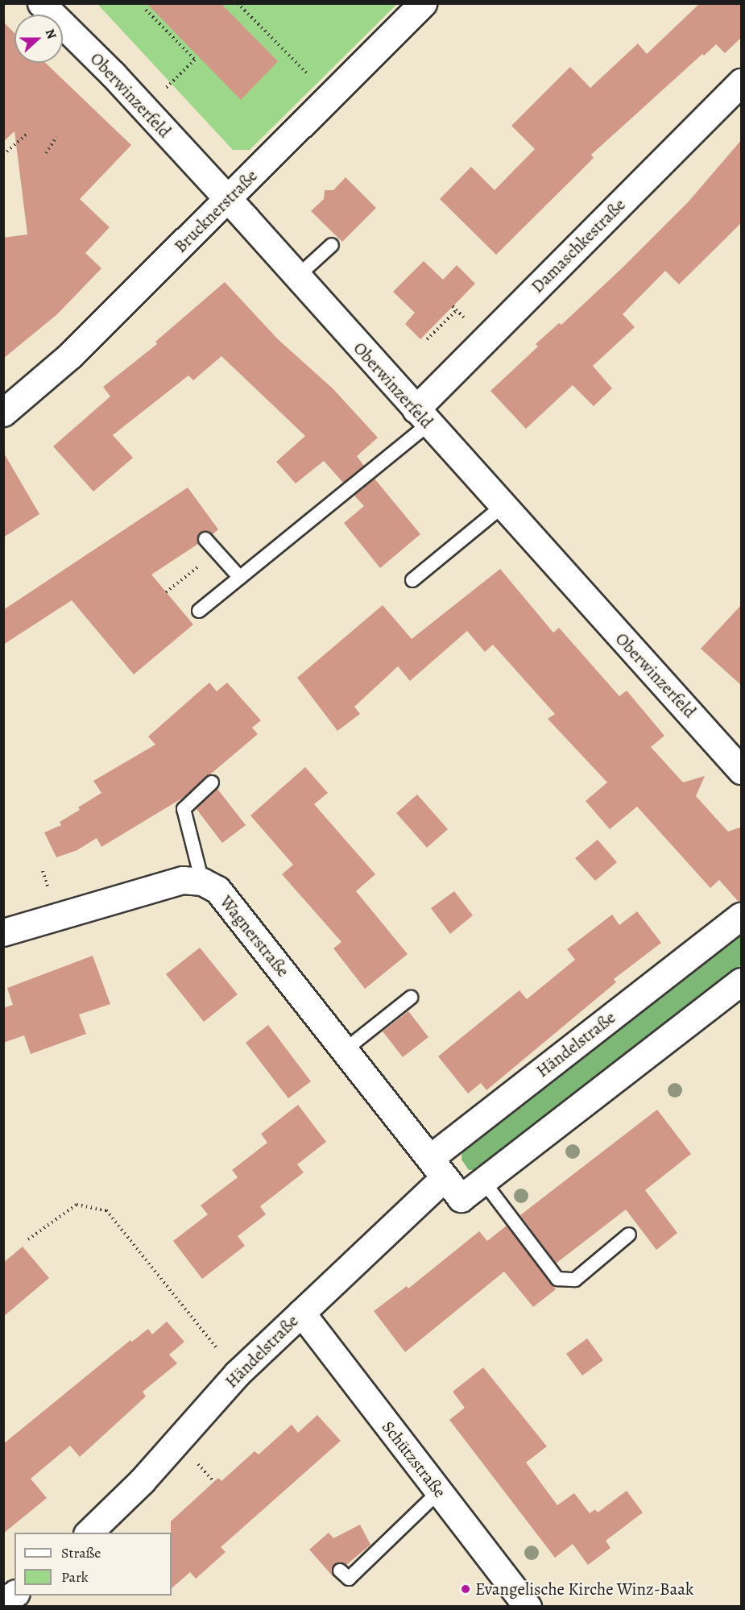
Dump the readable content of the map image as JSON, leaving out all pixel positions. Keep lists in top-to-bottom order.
{
  "streets": {
    "street": [
      "Oberwinzerfeld",
      "Brucknerstraße",
      "Damaschkestraße",
      "Wagnerstraße",
      "Händelstraße",
      "Schützstraße"
    ]
  },
  "crossings": [
    ["Oberwinzerfeld", "Brucknerstraße"],
    ["Oberwinzerfeld", "Damaschkestraße"],
    ["Wagnerstraße", "Händelstraße"],
    ["Händelstraße", "Schützstraße"]
  ],
  "places": ["Evangelische Kirche Winz-Baak"],
  "legend": ["Straße", "Park"],
  "north": "right"
}
